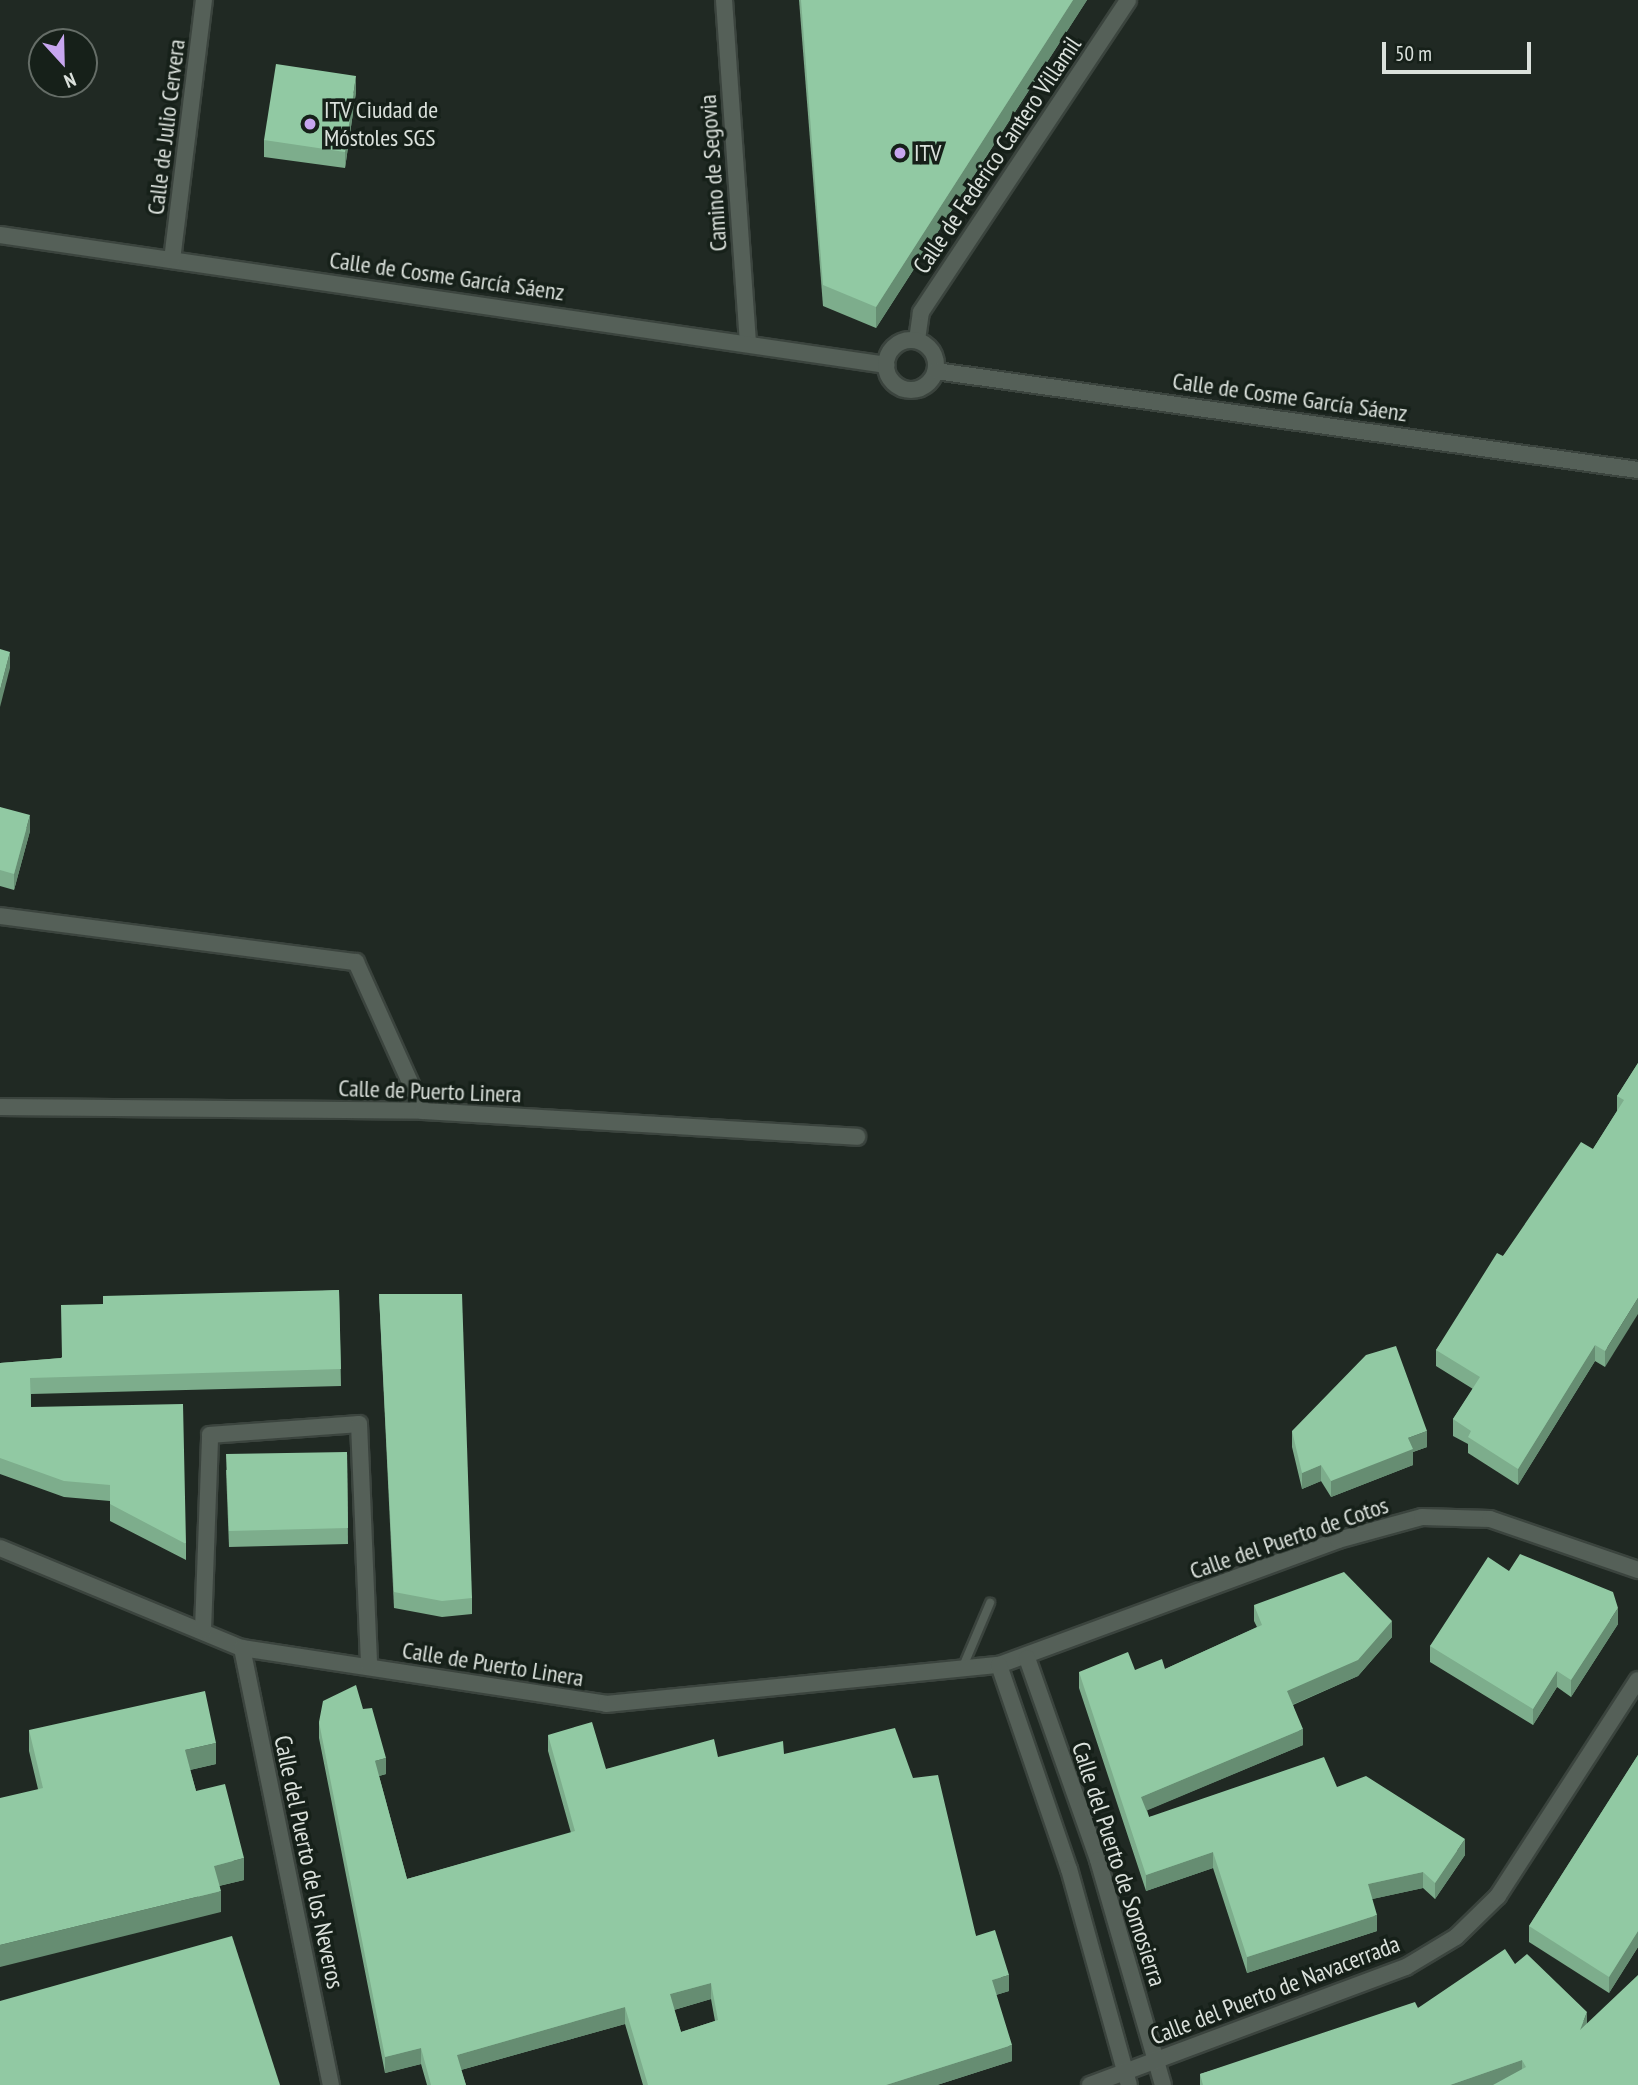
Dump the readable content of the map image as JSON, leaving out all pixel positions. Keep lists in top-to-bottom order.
{
  "streets": {
    "street": [
      "Calle de Julio Cervera",
      "Calle de Federico Cantero Villamil",
      "Camino de Segovia",
      "Calle de Cosme García Sáenz",
      "Calle de Puerto Linera",
      "Calle del Puerto de Cotos",
      "Calle del Puerto de los Neveros",
      "Calle del Puerto de Somosierra",
      "Calle del Puerto de Navacerrada"
    ]
  },
  "crossings": [
    ["Calle de Julio Cervera", "Calle de Cosme García Sáenz"],
    ["Calle de Federico Cantero Villamil", "Calle de Cosme García Sáenz"],
    ["Camino de Segovia", "Calle de Cosme García Sáenz"],
    ["Calle de Puerto Linera", "Calle del Puerto de Cotos"],
    ["Calle de Puerto Linera", "Calle del Puerto de los Neveros"],
    ["Calle de Puerto Linera", "Calle del Puerto de Somosierra"],
    ["Calle del Puerto de Cotos", "Calle del Puerto de Somosierra"],
    ["Calle del Puerto de Somosierra", "Calle del Puerto de Navacerrada"]
  ],
  "places": ["ITV Ciudad de Móstoles SGS", "ITV"],
  "scale_bar": "50 m",
  "north": "bottom"
}
